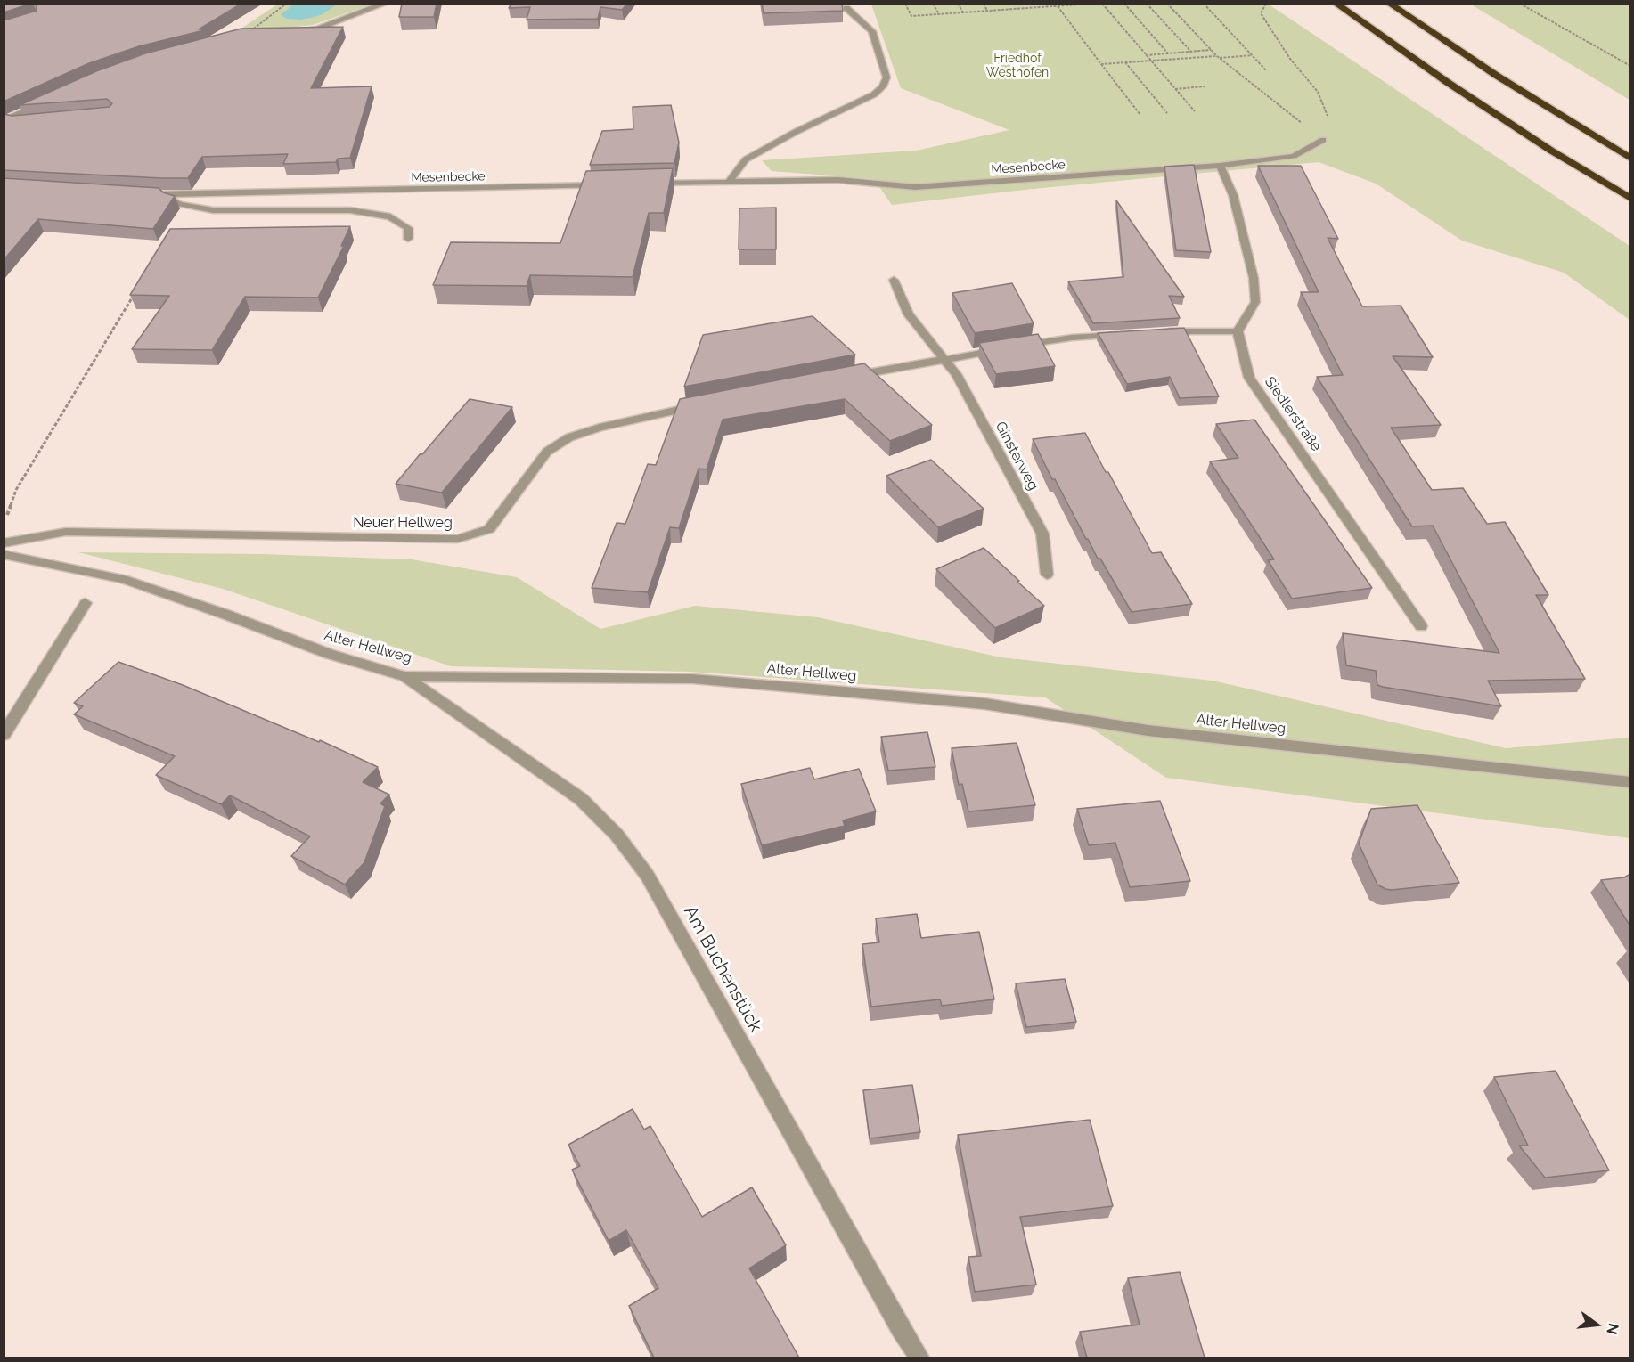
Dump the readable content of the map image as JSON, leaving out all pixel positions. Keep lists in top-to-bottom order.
{
  "streets": {
    "street": [
      "Mesenbecke",
      "Siedlerstraße",
      "Ginsterweg",
      "Neuer Hellweg",
      "Alter Hellweg",
      "Am Buchenstück"
    ]
  },
  "crossings": [
    ["Neuer Hellweg", "Alter Hellweg"],
    ["Alter Hellweg", "Am Buchenstück"]
  ],
  "parks": ["Friedhof Westhofen"],
  "north": "right"
}
